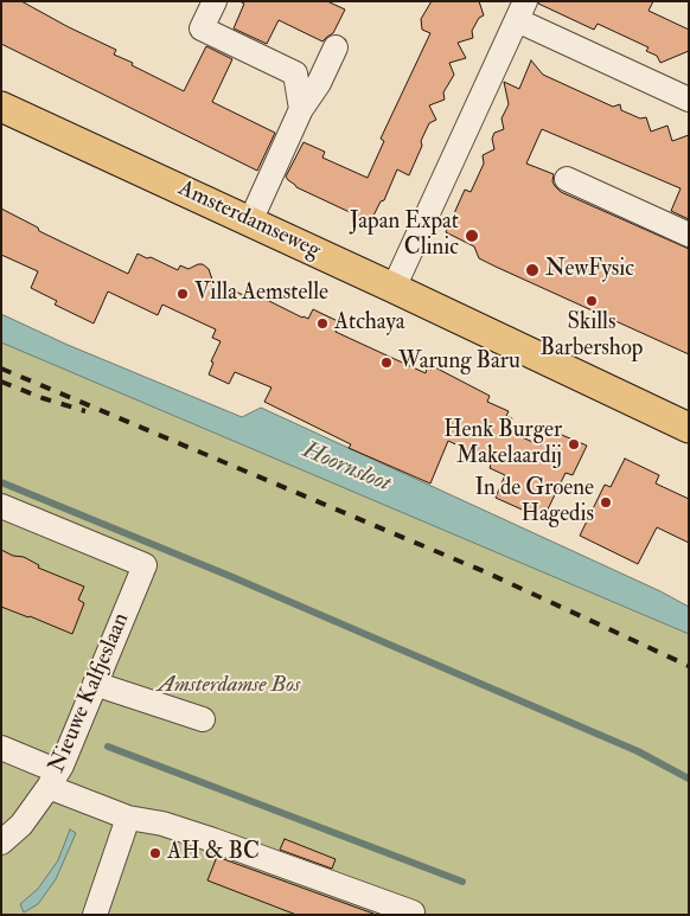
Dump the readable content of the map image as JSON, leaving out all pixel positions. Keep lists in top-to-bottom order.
{
  "streets": {
    "main road": ["Amsterdamseweg"],
    "street": ["Nieuwe Kalfjeslaan"]
  },
  "water": ["Hoornsloot"],
  "parks": ["Amsterdamse Bos"],
  "places": [
    "Japan Expat Clinic",
    "NewFysic",
    "Villa Aemstelle",
    "Skills Barbershop",
    "Atchaya",
    "Warung Baru",
    "Henk Burger Makelaardij",
    "In de Groene Hagedis",
    "AH & BC"
  ]
}
